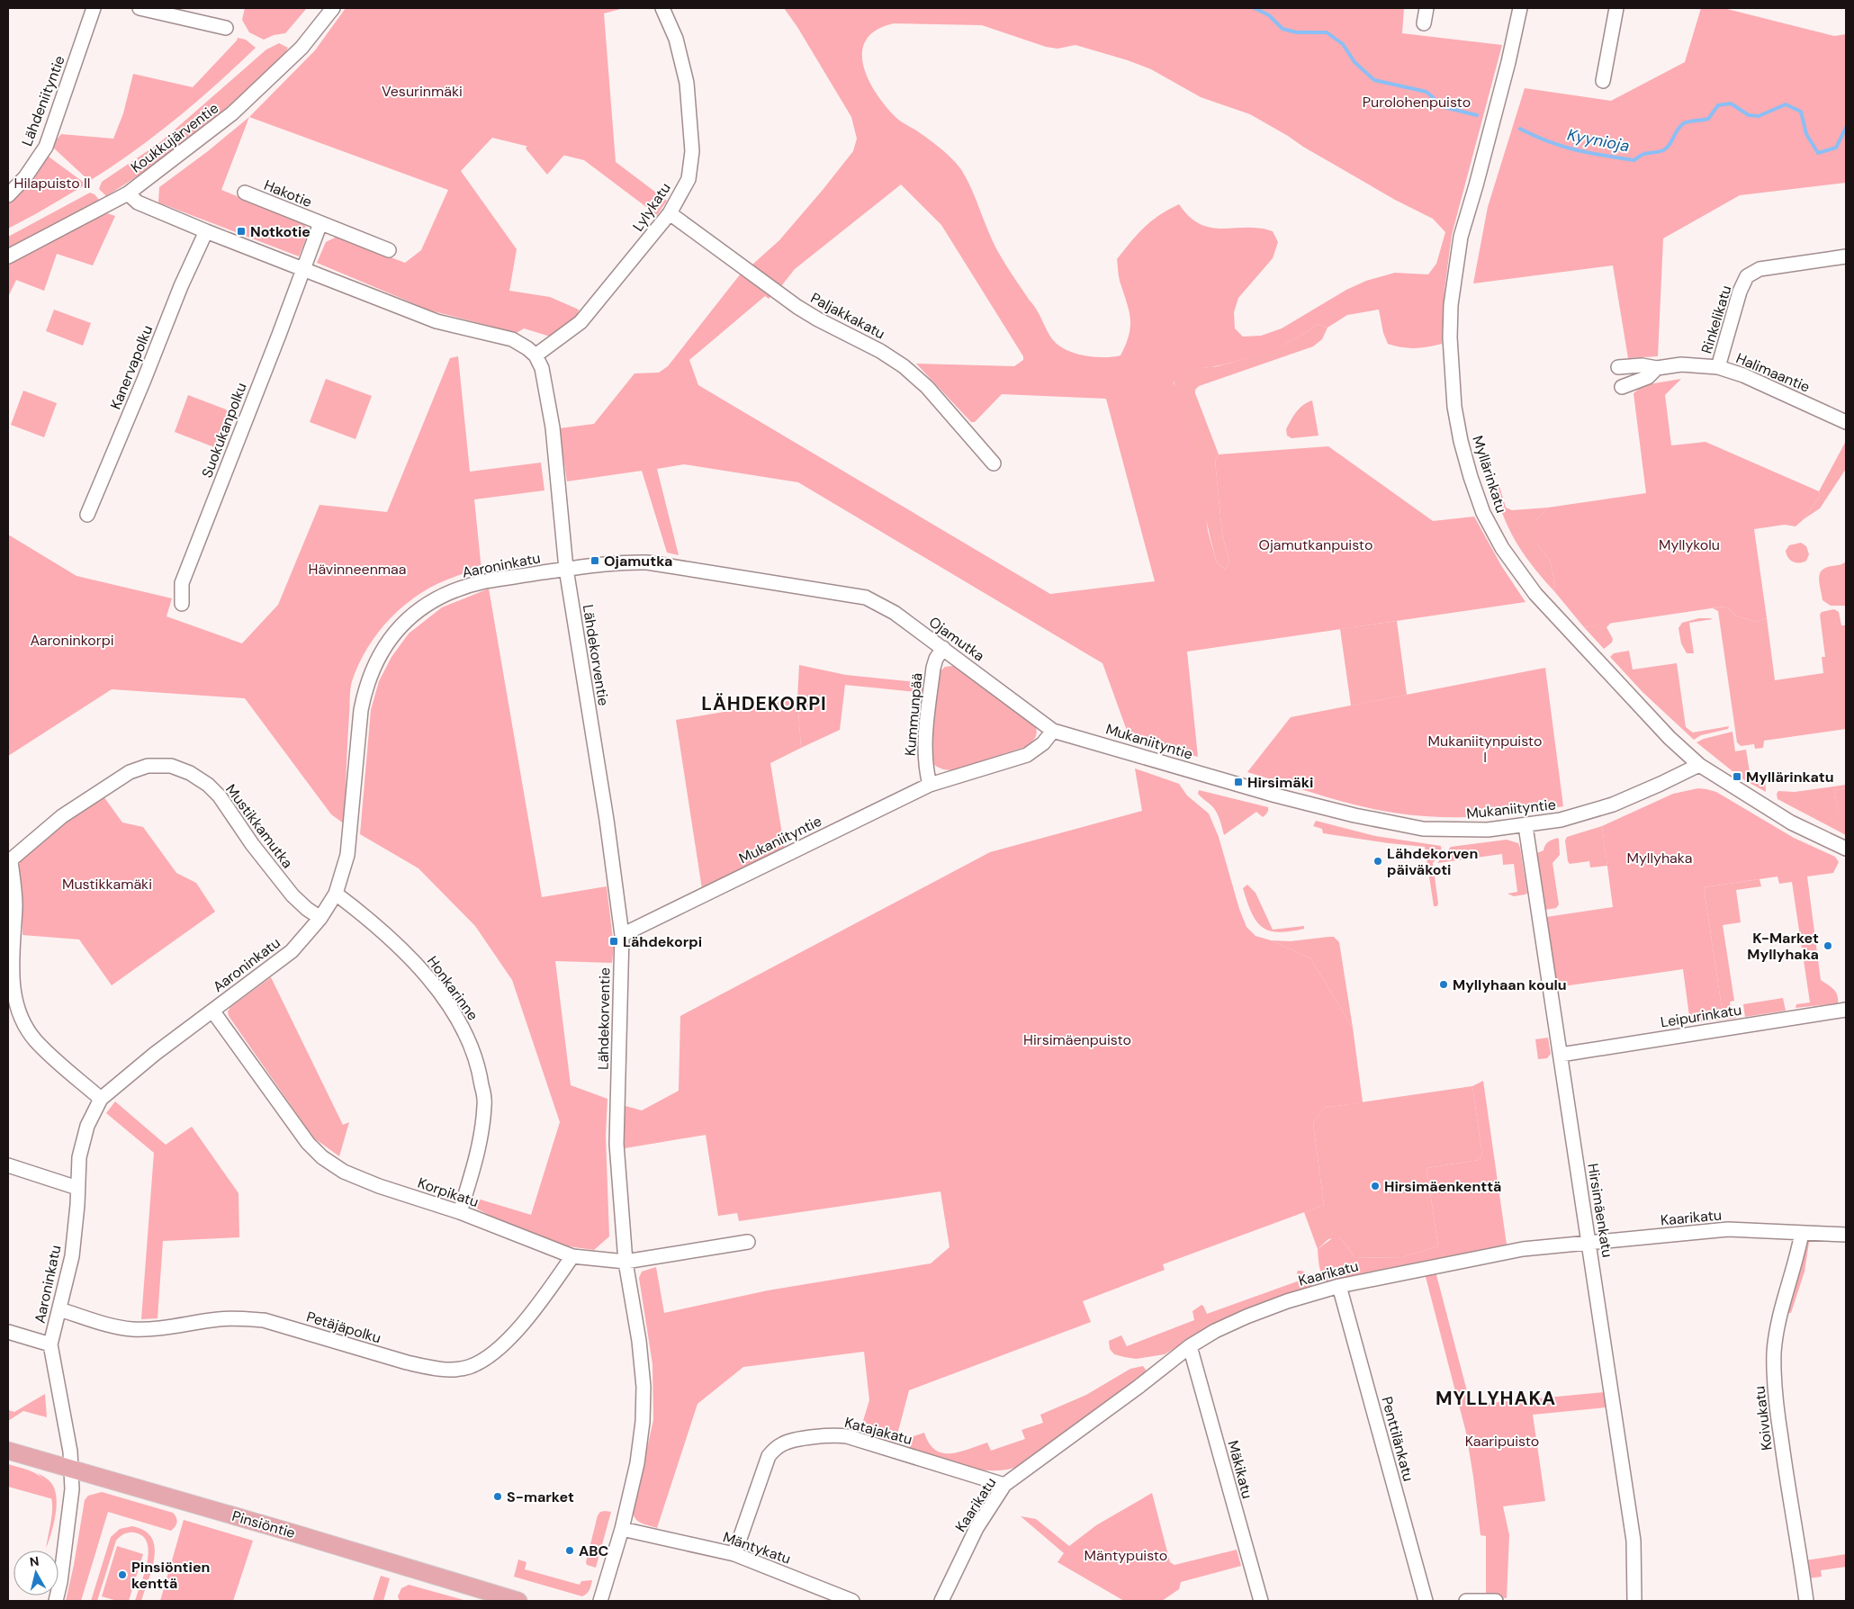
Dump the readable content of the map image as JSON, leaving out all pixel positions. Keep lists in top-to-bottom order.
{
  "streets": {
    "main road": ["Pinsiöntie"],
    "street": [
      "Lähdeniityntie",
      "Koukkujärventie",
      "Hakotie",
      "Lylykatu",
      "Paljakkakatu",
      "Rinkelikatu",
      "Kanervapolku",
      "Halimaantie",
      "Suokukanpolku",
      "Myllärinkatu",
      "Aaroninkatu",
      "Ojamutka",
      "Lähdekorventie",
      "Kummunpää",
      "Mukaniityntie",
      "Mustikkamutka",
      "Honkarinne",
      "Leipurinkatu",
      "Korpikatu",
      "Hirsimäenkatu",
      "Kaarikatu",
      "Petäjäpolku",
      "Koivukatu",
      "Katajakatu",
      "Penttilänkatu",
      "Mäkikatu",
      "Mäntykatu"
    ]
  },
  "crossings": [
    ["Hakotie", "Suokukanpolku"],
    ["Lylykatu", "Paljakkakatu"],
    ["Lylykatu", "Lähdekorventie"],
    ["Rinkelikatu", "Halimaantie"],
    ["Myllärinkatu", "Mukaniityntie"],
    ["Aaroninkatu", "Ojamutka"],
    ["Aaroninkatu", "Lähdekorventie"],
    ["Aaroninkatu", "Mustikkamutka"],
    ["Aaroninkatu", "Honkarinne"],
    ["Aaroninkatu", "Korpikatu"],
    ["Aaroninkatu", "Petäjäpolku"],
    ["Aaroninkatu", "Pinsiöntie"],
    ["Ojamutka", "Lähdekorventie"],
    ["Ojamutka", "Kummunpää"],
    ["Ojamutka", "Mukaniityntie"],
    ["Lähdekorventie", "Mukaniityntie"],
    ["Lähdekorventie", "Korpikatu"],
    ["Lähdekorventie", "Mäntykatu"],
    ["Kummunpää", "Mukaniityntie"],
    ["Mukaniityntie", "Hirsimäenkatu"],
    ["Honkarinne", "Korpikatu"],
    ["Leipurinkatu", "Hirsimäenkatu"],
    ["Korpikatu", "Petäjäpolku"],
    ["Hirsimäenkatu", "Kaarikatu"],
    ["Kaarikatu", "Koivukatu"],
    ["Kaarikatu", "Katajakatu"],
    ["Kaarikatu", "Penttilänkatu"],
    ["Kaarikatu", "Mäkikatu"],
    ["Katajakatu", "Mäntykatu"]
  ],
  "districts": ["LÄHDEKORPI", "MYLLYHAKA"],
  "water": ["Kyynioja"],
  "parks": [
    "Vesurinmäki",
    "Purolohenpuisto",
    "Hilapuisto II",
    "Ojamutkanpuisto",
    "Myllykolu",
    "Hävinneenmaa",
    "Aaroninkorpi",
    "Mukaniitynpuisto I",
    "Myllyhaka",
    "Mustikkamäki",
    "Hirsimäenpuisto",
    "Kaaripuisto",
    "Mäntypuisto"
  ],
  "places": {
    "transit": [
      "Notkotie",
      "Ojamutka",
      "Myllärinkatu",
      "Hirsimäki",
      "Lähdekorpi"
    ],
    "other": [
      "Lähdekorven päiväkoti",
      "K-Market Myllyhaka",
      "Myllyhaan koulu",
      "Hirsimäenkenttä",
      "S-market",
      "ABC",
      "Pinsiöntien kenttä"
    ]
  },
  "north": "top"
}
